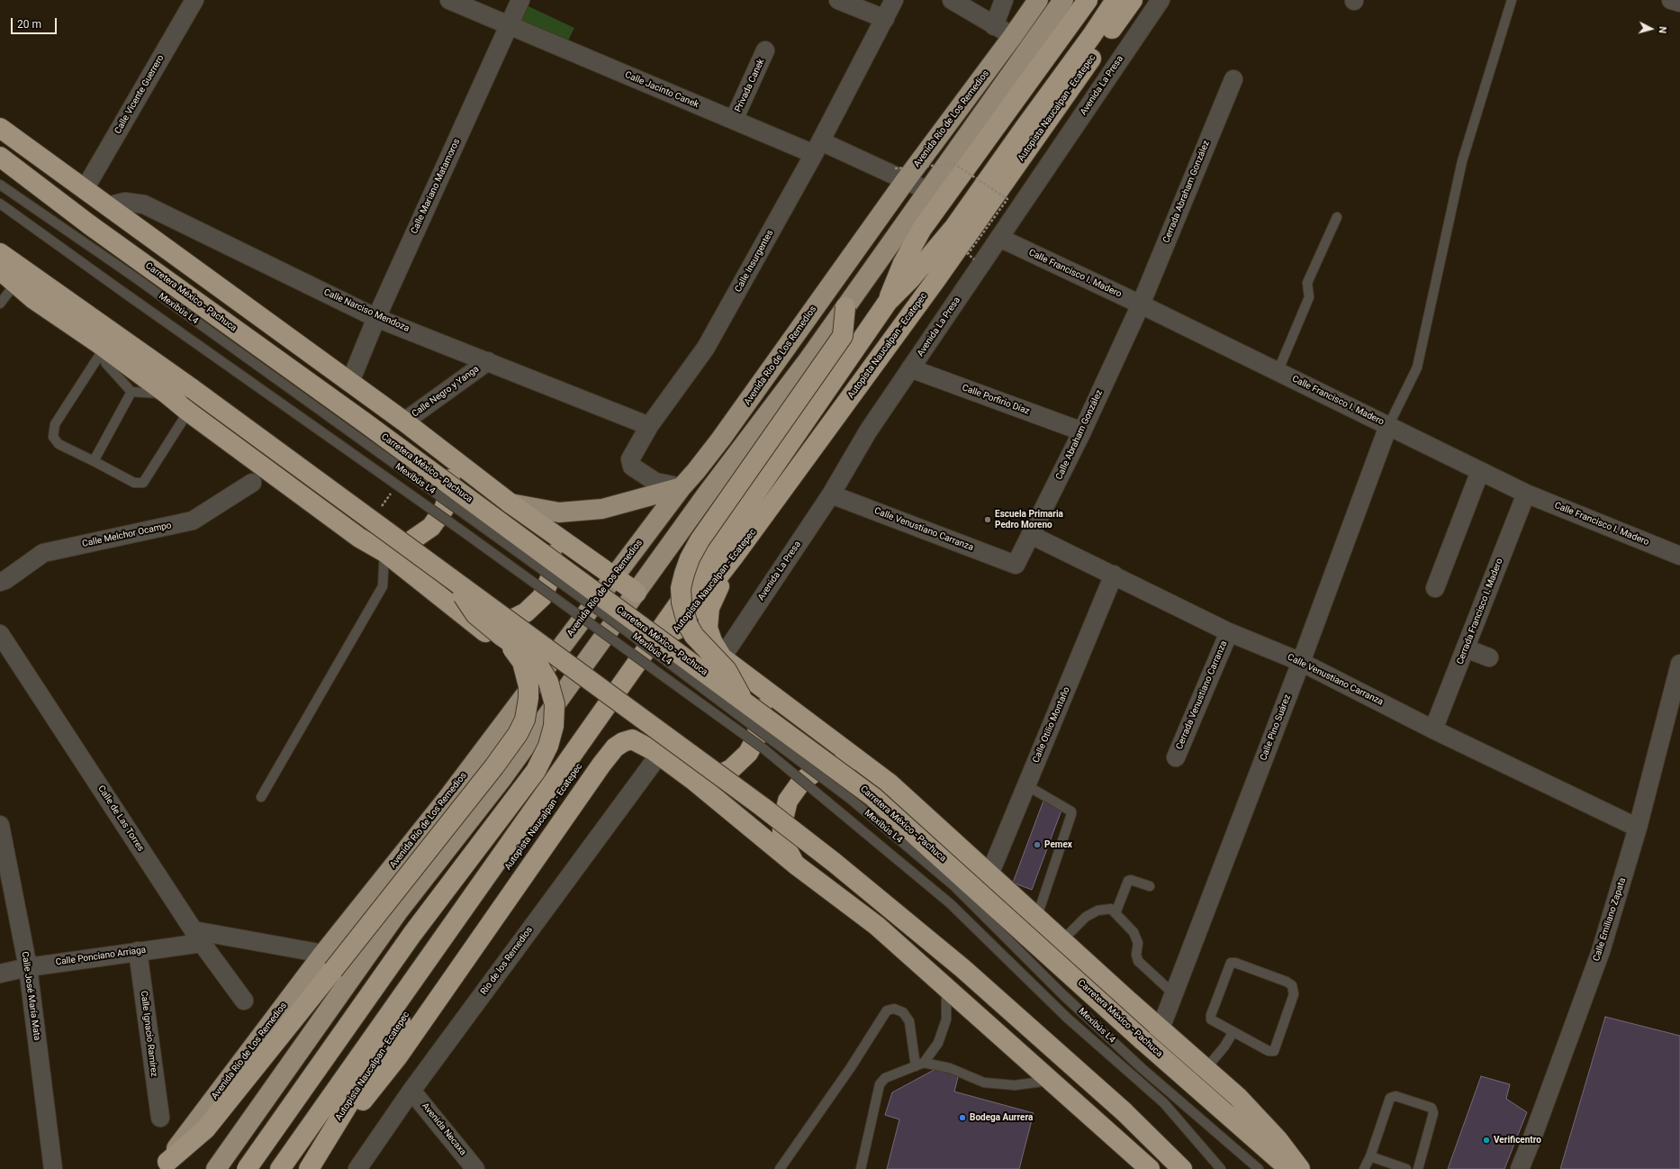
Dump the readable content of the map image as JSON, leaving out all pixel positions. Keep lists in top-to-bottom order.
{
  "streets": {
    "highway": ["Autopista Naucalpan - Ecatepec", "Avenida Río de Los Remedios", "Carretera México - Pachuca"],
    "street": [
      "Privada Canek",
      "Avenida La Presa",
      "Calle Jacinto Canek",
      "Calle Vicente Guerrero",
      "Calle Mariano Matamoros",
      "Cerrada Abraham González",
      "Calle Insurgentes",
      "Calle Francisco I. Madero",
      "Calle Narciso Mendoza",
      "Calle Negro y Yanga",
      "Calle Porfirio Díaz",
      "Calle Abraham González",
      "Calle Venustiano Carranza",
      "Calle Melchor Ocampo",
      "Cerrada Francisco I. Madero",
      "Cerrada Venustiano Carranza",
      "Calle Otilio Montaño",
      "Calle Pino Suárez",
      "Calle de Las Torres",
      "Calle Emiliano Zapata",
      "Calle Ponciano Arriaga",
      "Río de los Remedios",
      "Calle José María Mata",
      "Calle Ignacio Ramírez",
      "Avenida Necaxa"
    ],
    "lane": ["Mexibús L4"]
  },
  "crossings": [
    ["Privada Canek", "Calle Jacinto Canek"],
    ["Avenida La Presa", "Calle Francisco I. Madero"],
    ["Avenida La Presa", "Calle Porfirio Díaz"],
    ["Avenida La Presa", "Calle Venustiano Carranza"],
    ["Calle Jacinto Canek", "Avenida Río de Los Remedios"],
    ["Calle Jacinto Canek", "Calle Mariano Matamoros"],
    ["Calle Jacinto Canek", "Calle Insurgentes"],
    ["Avenida Río de Los Remedios", "Calle Insurgentes"],
    ["Avenida Río de Los Remedios", "Calle Ponciano Arriaga"],
    ["Calle Mariano Matamoros", "Calle Narciso Mendoza"],
    ["Cerrada Abraham González", "Calle Francisco I. Madero"],
    ["Cerrada Abraham González", "Calle Abraham González"],
    ["Calle Insurgentes", "Calle Narciso Mendoza"],
    ["Calle Francisco I. Madero", "Calle Abraham González"],
    ["Calle Francisco I. Madero", "Cerrada Francisco I. Madero"],
    ["Calle Francisco I. Madero", "Calle Pino Suárez"],
    ["Calle Narciso Mendoza", "Calle Negro y Yanga"],
    ["Calle Porfirio Díaz", "Calle Abraham González"],
    ["Calle Abraham González", "Calle Venustiano Carranza"],
    ["Calle Venustiano Carranza", "Cerrada Francisco I. Madero"],
    ["Calle Venustiano Carranza", "Cerrada Venustiano Carranza"],
    ["Calle Venustiano Carranza", "Calle Otilio Montaño"],
    ["Calle Venustiano Carranza", "Calle Pino Suárez"],
    ["Calle Venustiano Carranza", "Calle Emiliano Zapata"],
    ["Calle de Las Torres", "Calle Ponciano Arriaga"],
    ["Calle Ponciano Arriaga", "Calle José María Mata"],
    ["Calle Ponciano Arriaga", "Calle Ignacio Ramírez"],
    ["Río de los Remedios", "Avenida Necaxa"]
  ],
  "places": [
    "Escuela Primaria Pedro Moreno",
    "Pemex",
    "Bodega Aurrera",
    "Verificentro"
  ],
  "scale_bar": "20 m",
  "north": "right"
}
